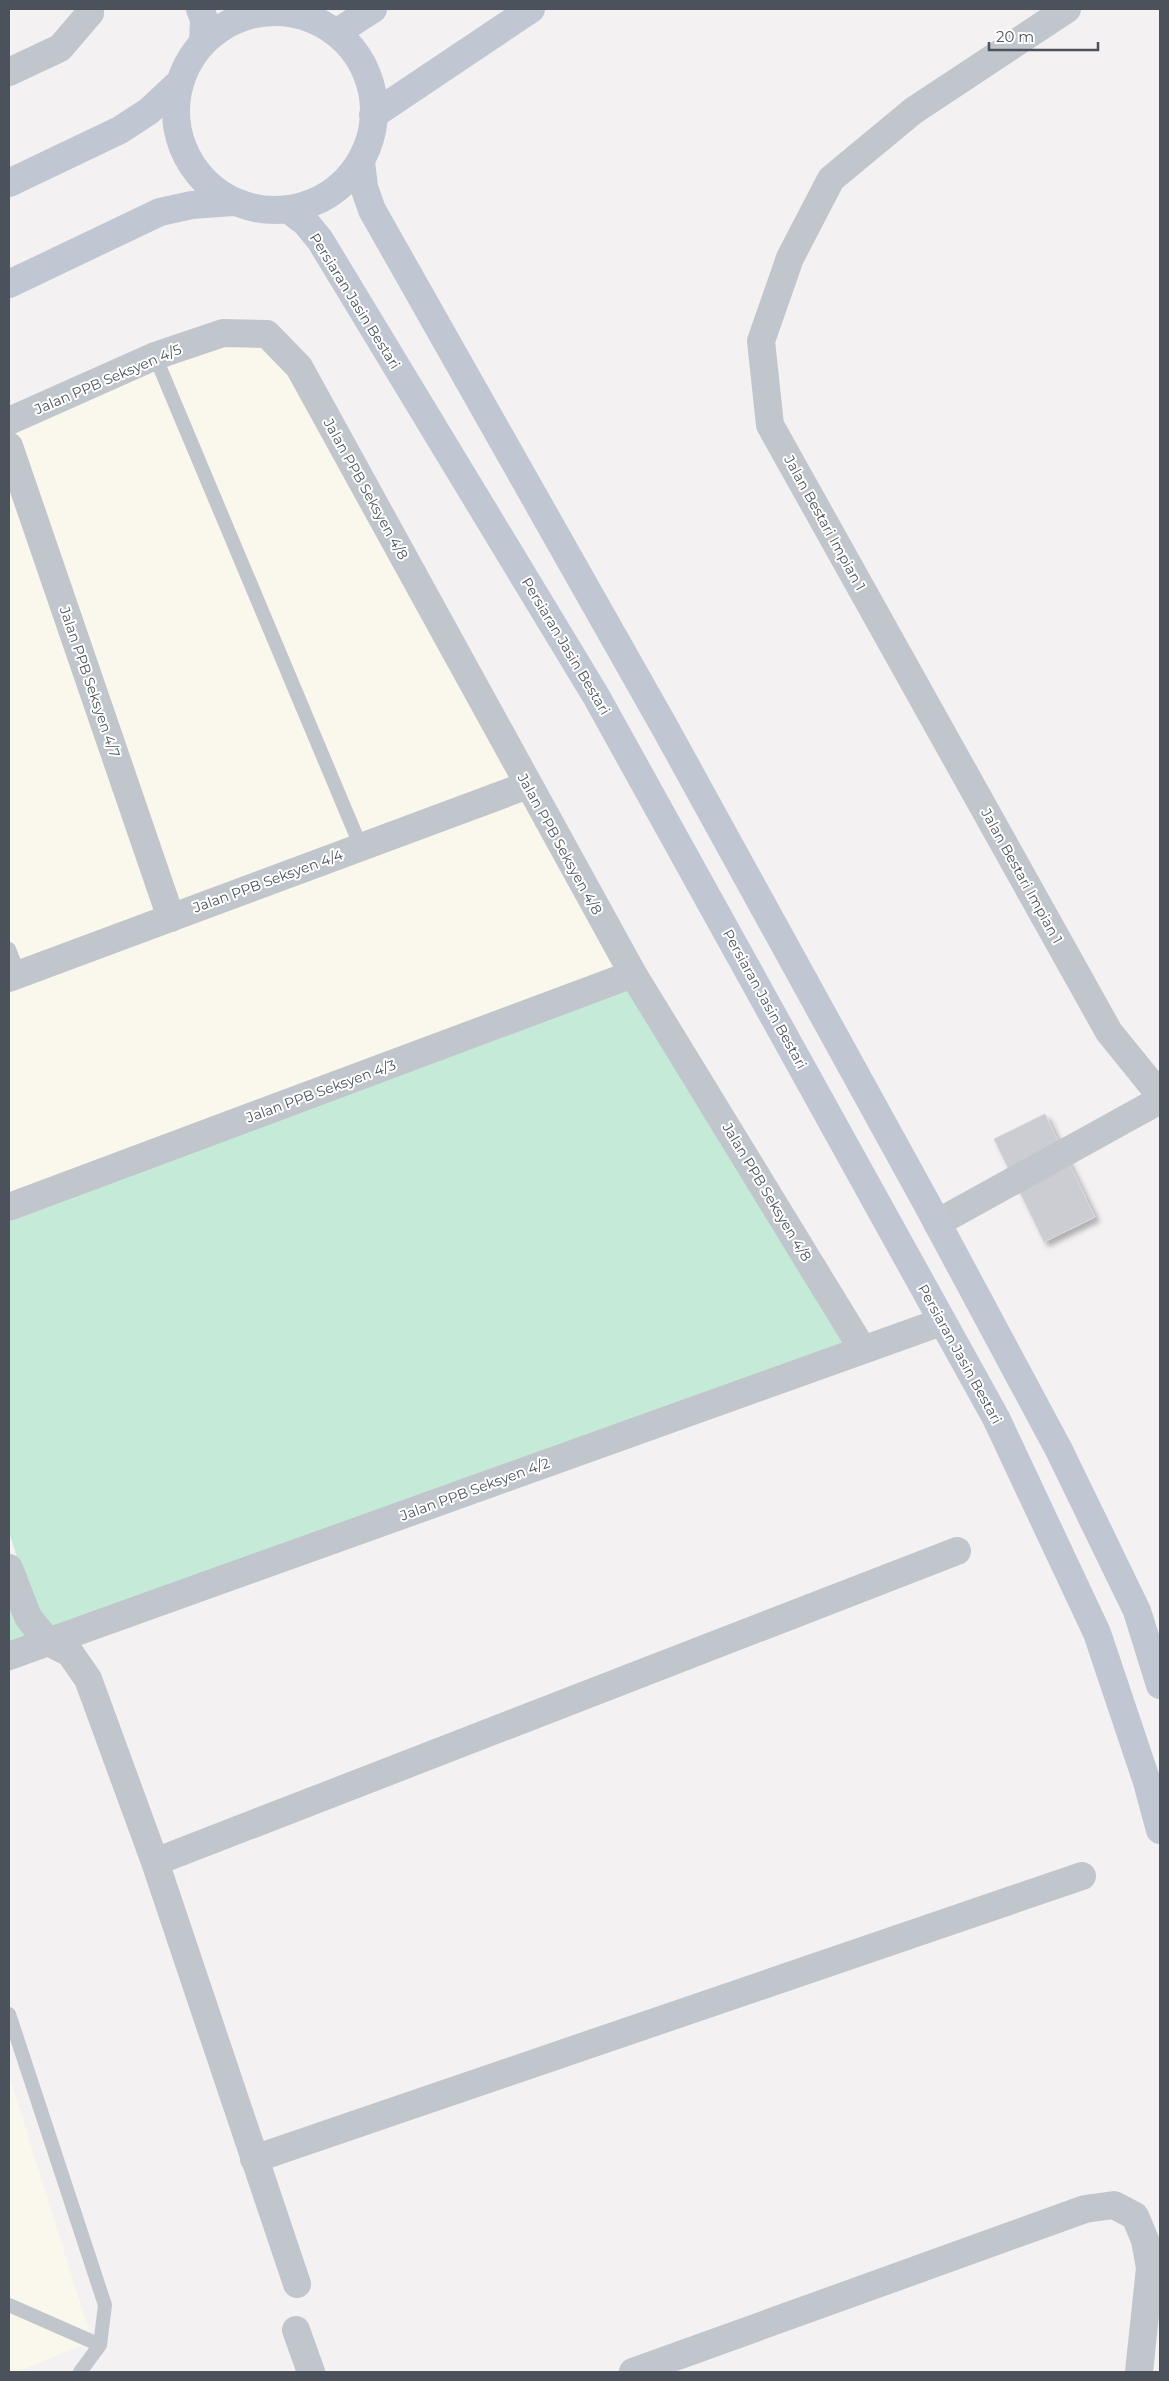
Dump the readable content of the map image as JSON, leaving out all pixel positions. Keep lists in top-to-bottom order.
{
  "streets": {
    "street": [
      "Persiaran Jasin Bestari",
      "Jalan PPB Seksyen 4/5",
      "Jalan PPB Seksyen 4/8",
      "Jalan Bestari Impian 1",
      "Jalan PPB Seksyen 4/7",
      "Jalan PPB Seksyen 4/4",
      "Jalan PPB Seksyen 4/3",
      "Jalan PPB Seksyen 4/2"
    ]
  },
  "crossings": [
    ["Persiaran Jasin Bestari", "Jalan PPB Seksyen 4/2"],
    ["Jalan PPB Seksyen 4/5", "Jalan PPB Seksyen 4/8"],
    ["Jalan PPB Seksyen 4/8", "Jalan PPB Seksyen 4/4"],
    ["Jalan PPB Seksyen 4/8", "Jalan PPB Seksyen 4/3"],
    ["Jalan PPB Seksyen 4/8", "Jalan PPB Seksyen 4/2"],
    ["Jalan PPB Seksyen 4/7", "Jalan PPB Seksyen 4/4"]
  ],
  "scale_bar": "20 m"
}
